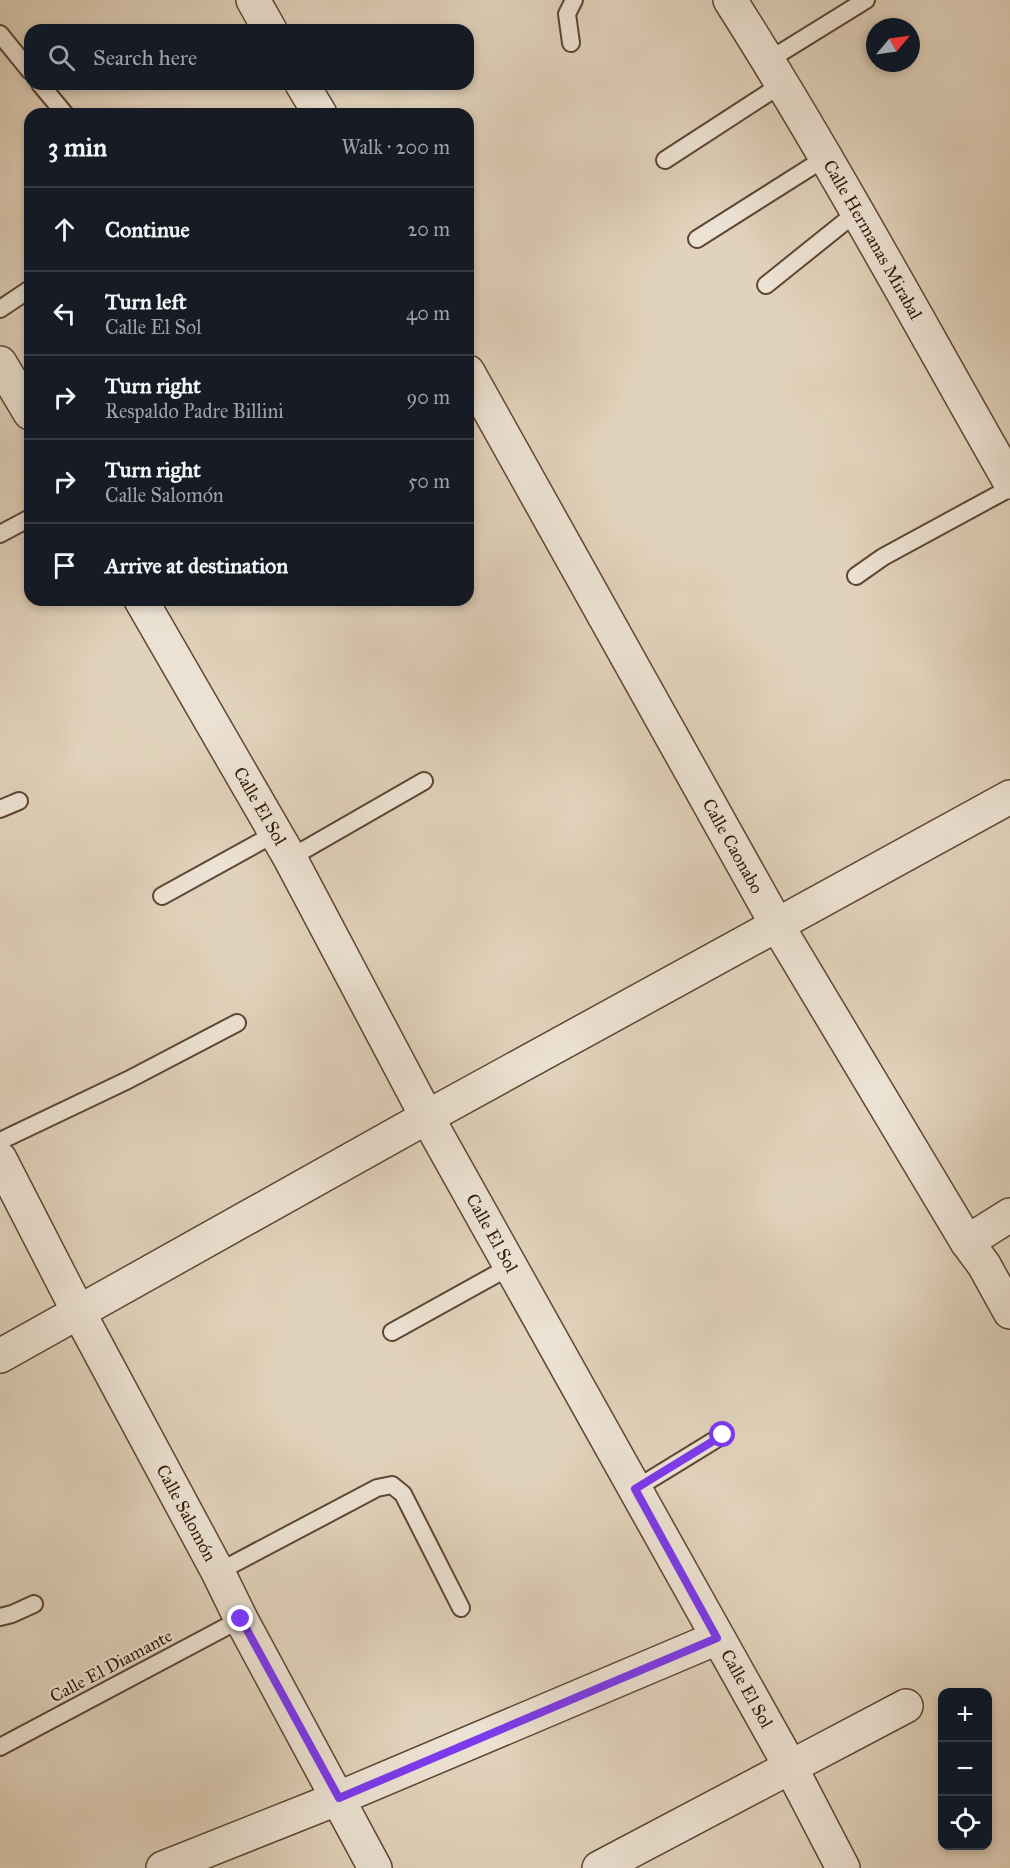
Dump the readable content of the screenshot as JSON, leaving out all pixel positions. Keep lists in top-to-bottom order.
{
  "streets": {
    "street": [
      "Calle Hermanas Mirabal",
      "Calle El Sol",
      "Calle Caonabo",
      "Calle Salomón"
    ],
    "lane": ["Calle El Diamante"]
  },
  "crossings": [
    ["Calle Salomón", "Calle El Diamante"]
  ],
  "north": "top right",
  "page": {
    "search": "Search here",
    "heading": ["3 min", "Walk · 200 m"],
    "list": [
      ["Continue", "20 m"],
      ["Turn left", "Calle El Sol", "40 m"],
      ["Turn right", "Respaldo Padre Billini", "90 m"],
      ["Turn right", "Calle Salomón", "50 m"],
      "Arrive at destination"
    ],
    "map_buttons": ["+", "−"]
  }
}
